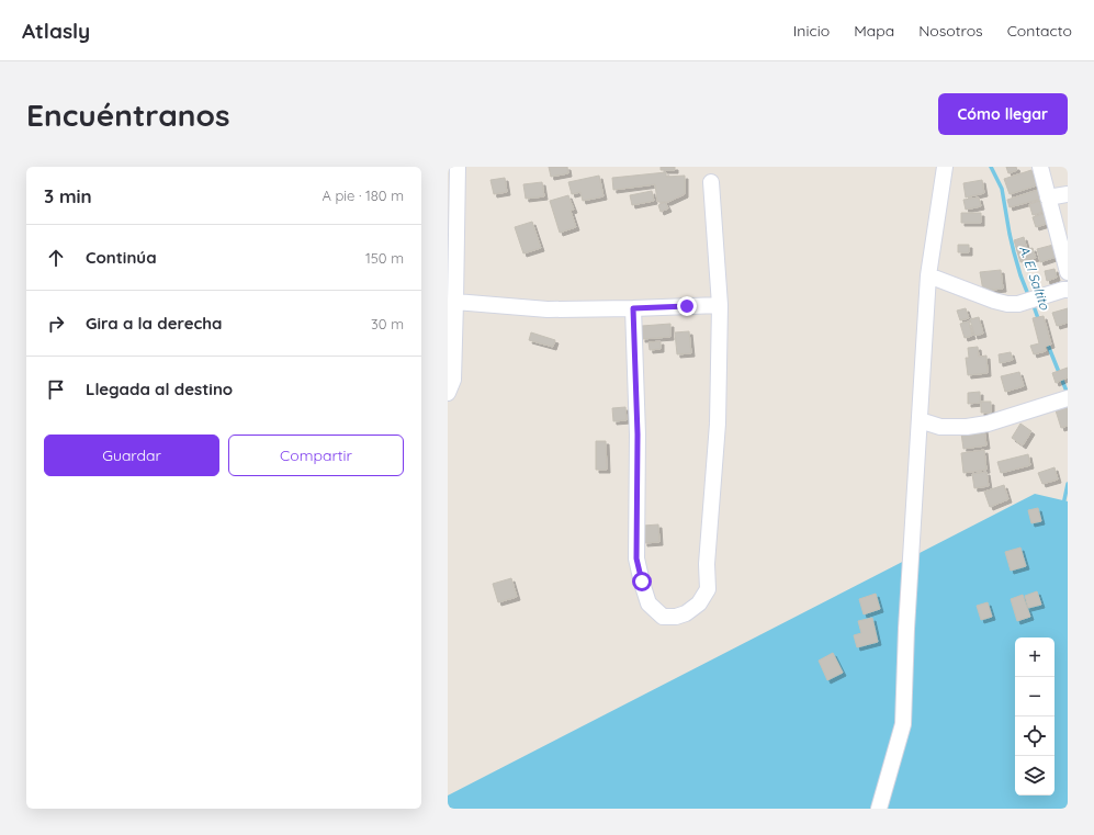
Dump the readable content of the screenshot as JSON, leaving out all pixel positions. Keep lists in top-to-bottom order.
{
  "water": ["A. El Saltito"],
  "page": {
    "header": "Atlasly",
    "nav": [
      "Inicio",
      "Mapa",
      "Nosotros",
      "Contacto"
    ],
    "buttons": [
      "Cómo llegar",
      ["Guardar", "Compartir"]
    ],
    "title": "Encuéntranos",
    "heading": ["3 min", "A pie · 180 m"],
    "list": [
      ["Continúa", "150 m"],
      ["Gira a la derecha", "30 m"],
      "Llegada al destino"
    ],
    "map_buttons": ["+", "−"]
  }
}
